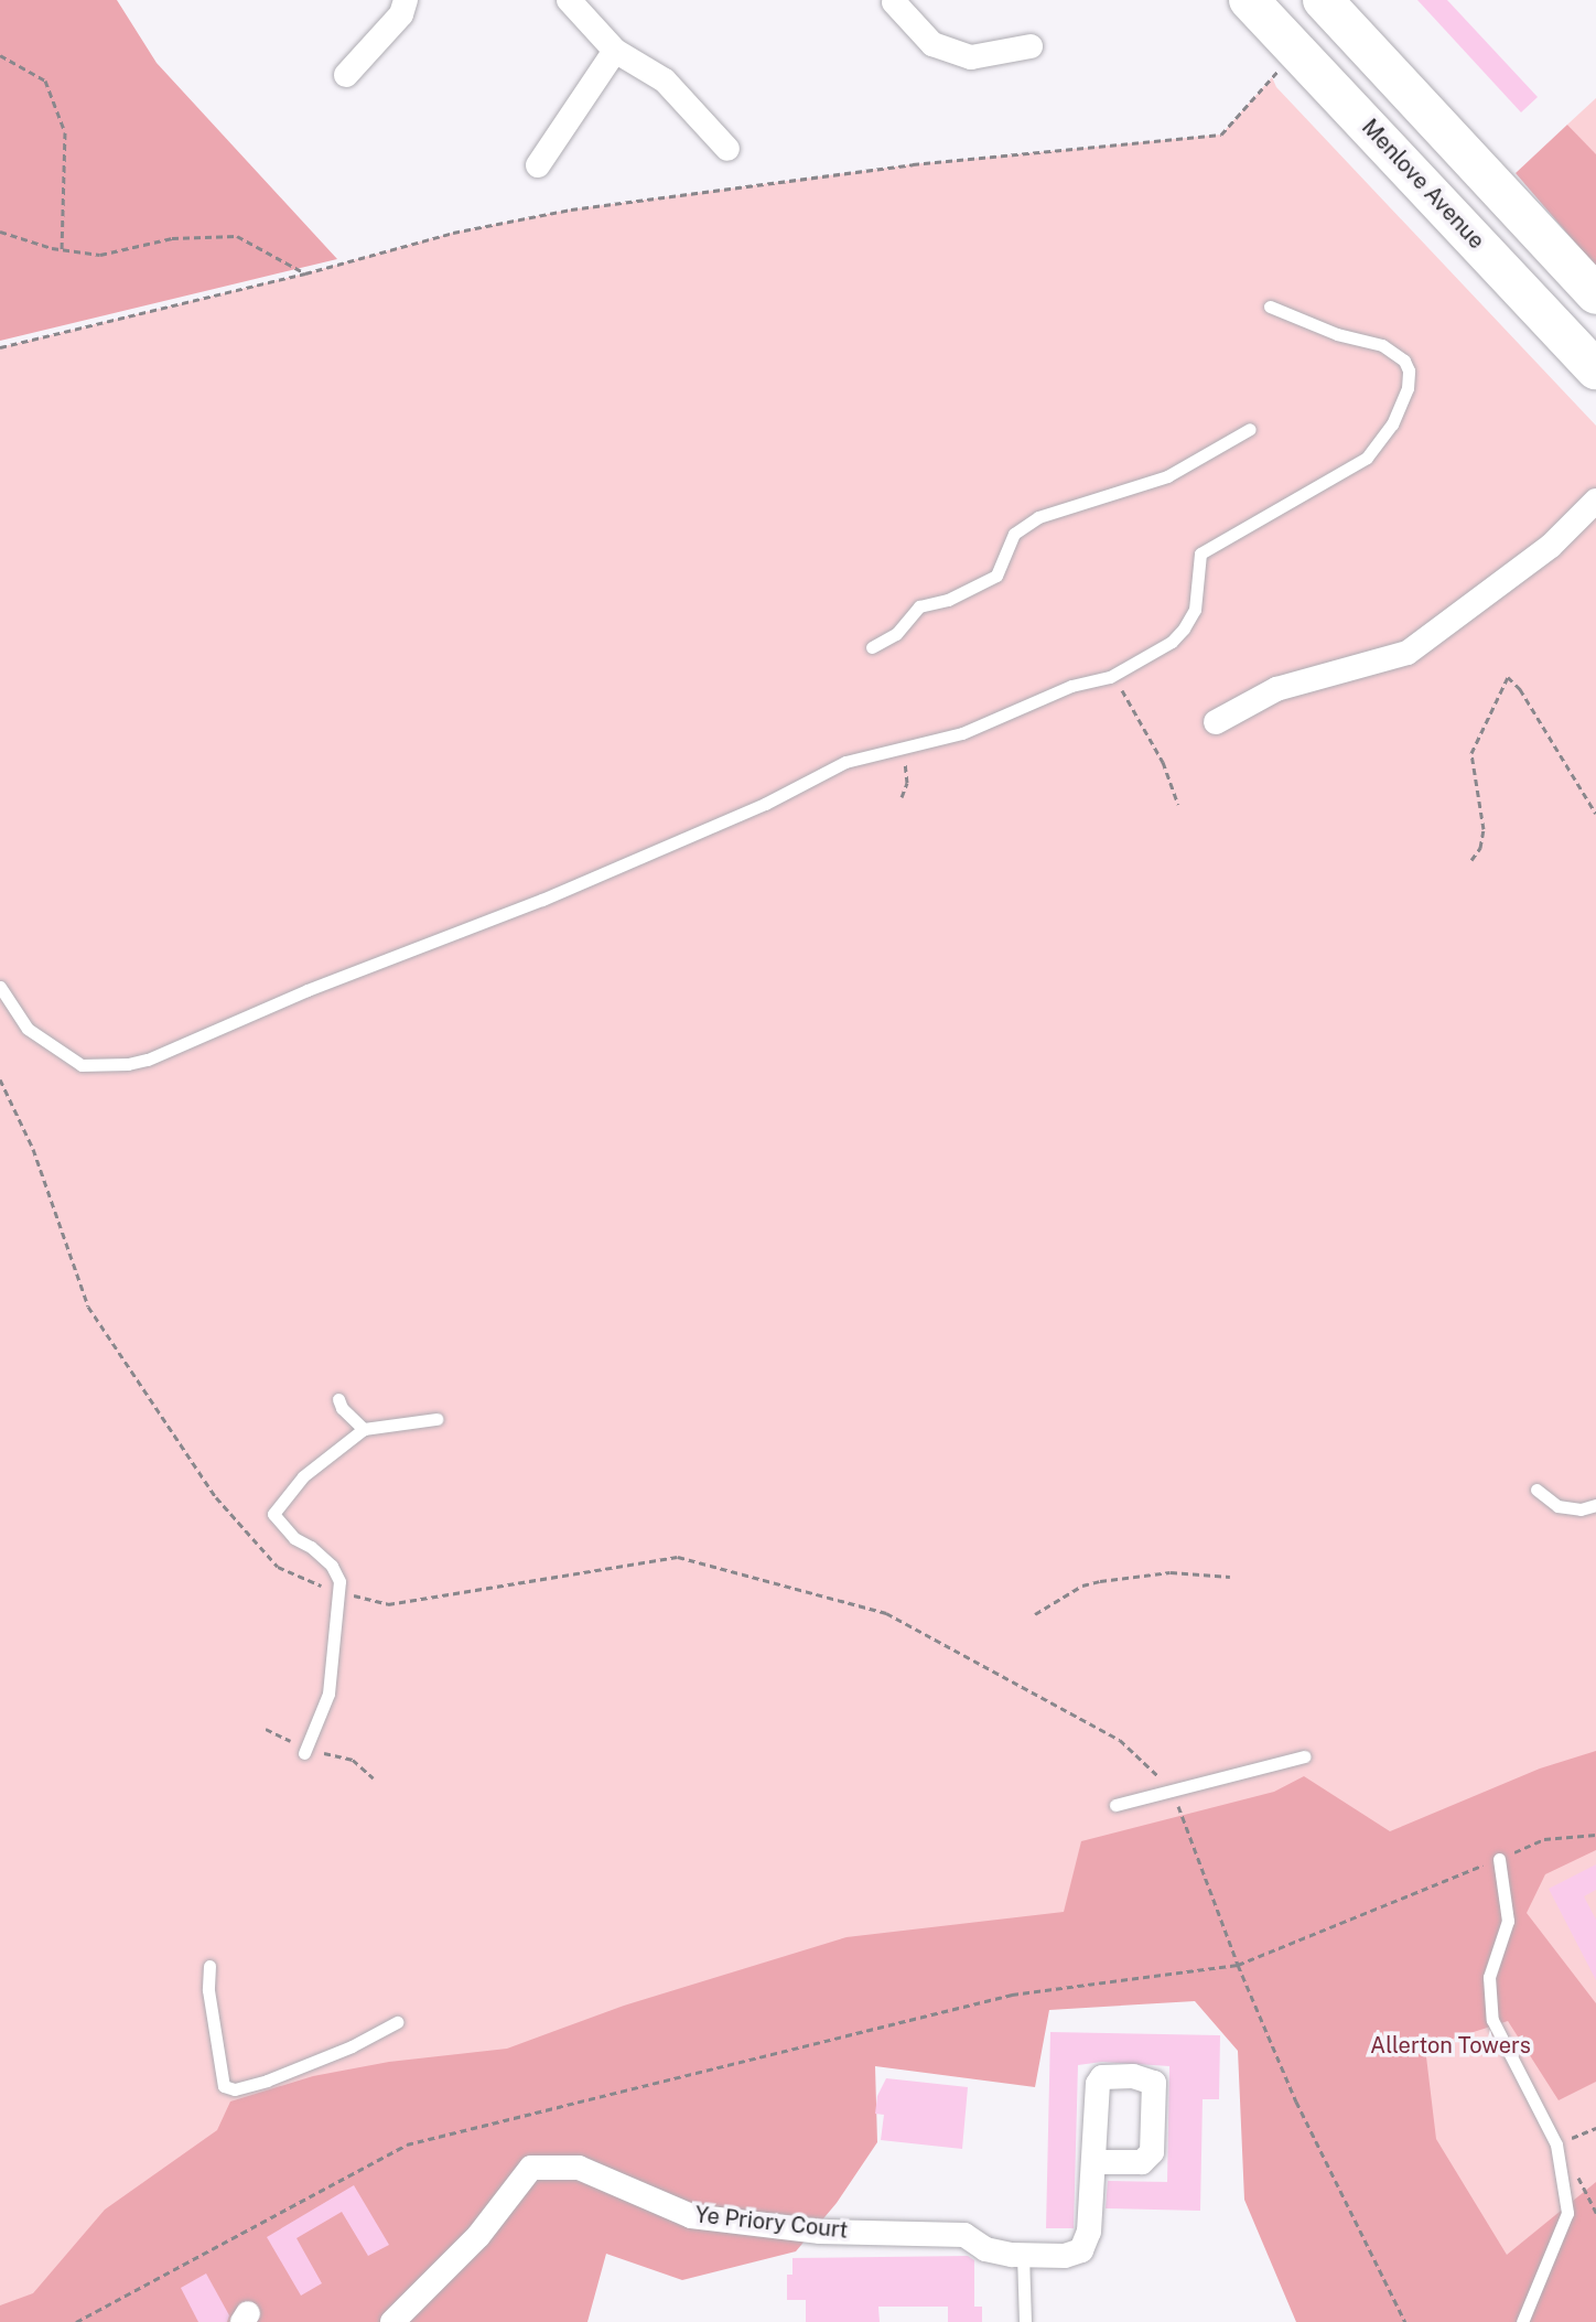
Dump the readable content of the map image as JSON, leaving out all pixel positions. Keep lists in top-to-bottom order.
{
  "streets": {
    "highway": ["Menlove Avenue"],
    "street": ["Ye Priory Court"]
  },
  "parks": ["Allerton Towers"]
}
